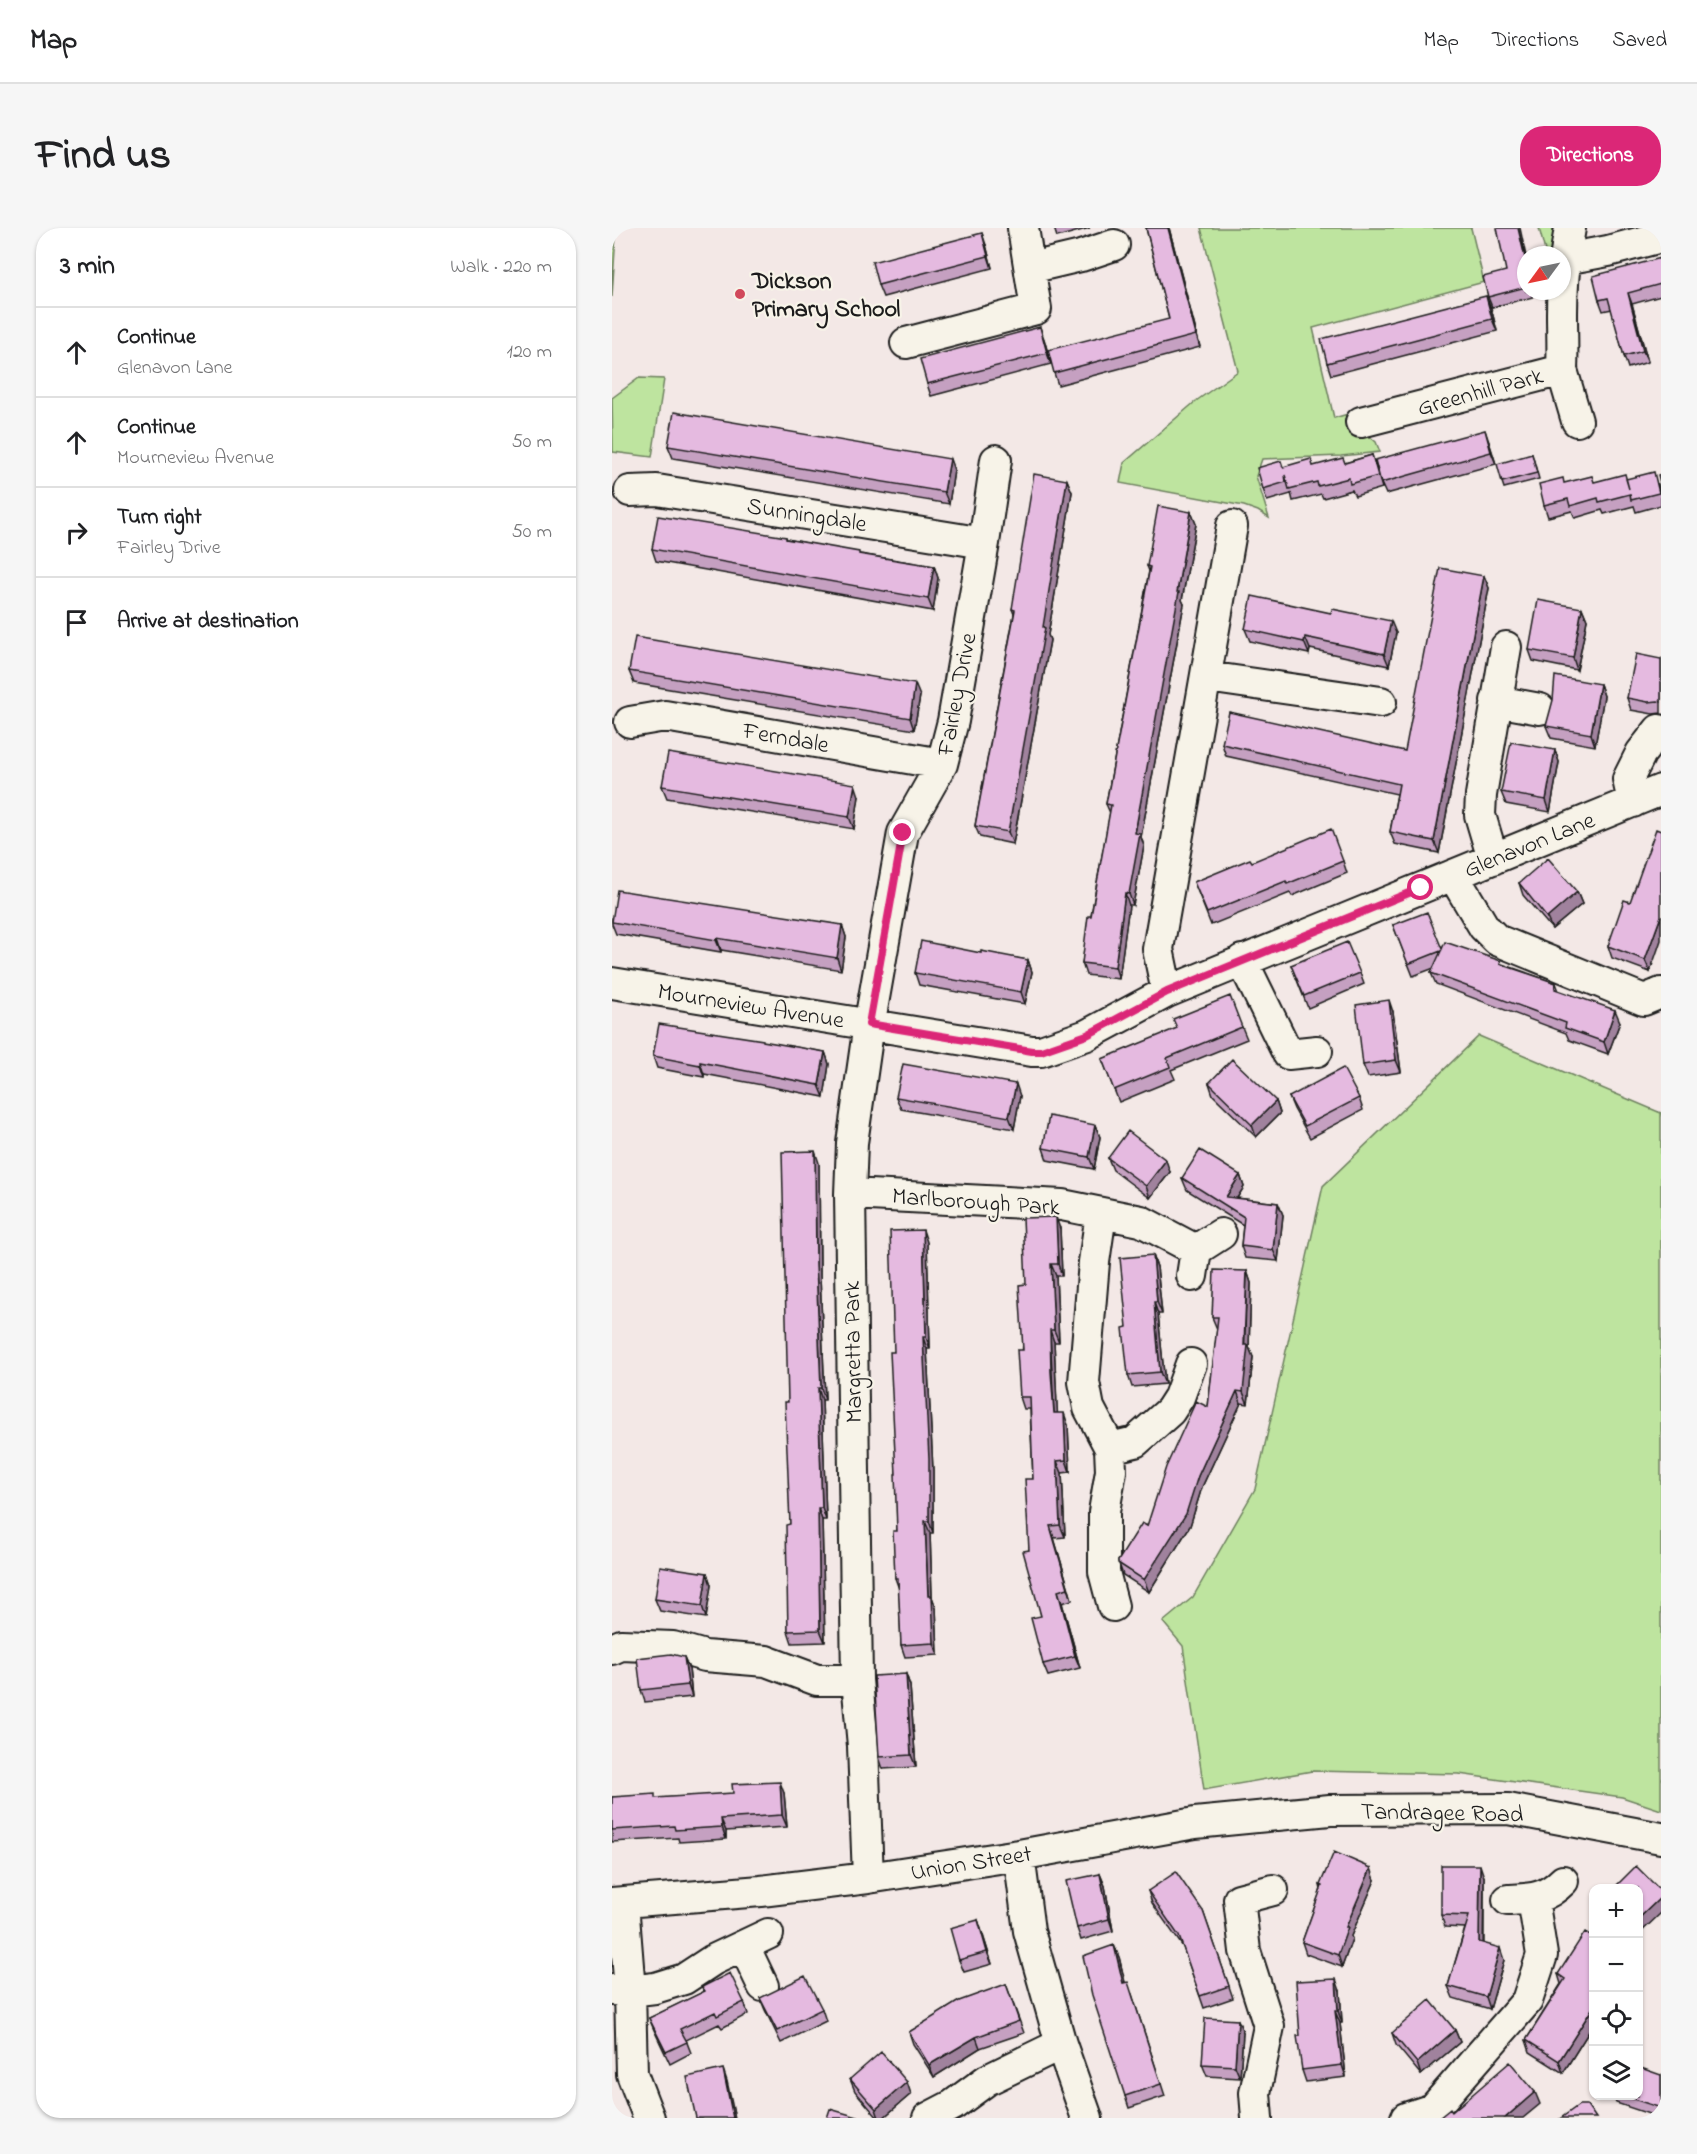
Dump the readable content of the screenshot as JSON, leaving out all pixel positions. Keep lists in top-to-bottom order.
{
  "streets": {
    "street": [
      "Greenhill Park",
      "Sunningdale",
      "Fairley Drive",
      "Ferndale",
      "Glenavon Lane",
      "Mourneview Avenue",
      "Marlborough Park",
      "Margretta Park",
      "Tandragee Road",
      "Union Street"
    ]
  },
  "crossings": [
    ["Sunningdale", "Fairley Drive"],
    ["Fairley Drive", "Ferndale"],
    ["Fairley Drive", "Mourneview Avenue"],
    ["Fairley Drive", "Margretta Park"],
    ["Glenavon Lane", "Mourneview Avenue"],
    ["Mourneview Avenue", "Margretta Park"],
    ["Marlborough Park", "Margretta Park"],
    ["Margretta Park", "Union Street"],
    ["Tandragee Road", "Union Street"]
  ],
  "places": ["Dickson Primary School"],
  "north": "bottom left",
  "page": {
    "header": "Map",
    "nav": ["Map", "Directions", "Saved"],
    "title": "Find us",
    "buttons": "Directions",
    "heading": ["3 min", "Walk · 220 m"],
    "list": [
      ["Continue", "Glenavon Lane", "120 m"],
      ["Continue", "Mourneview Avenue", "50 m"],
      ["Turn right", "Fairley Drive", "50 m"],
      "Arrive at destination"
    ],
    "map_buttons": ["+", "−"]
  }
}
